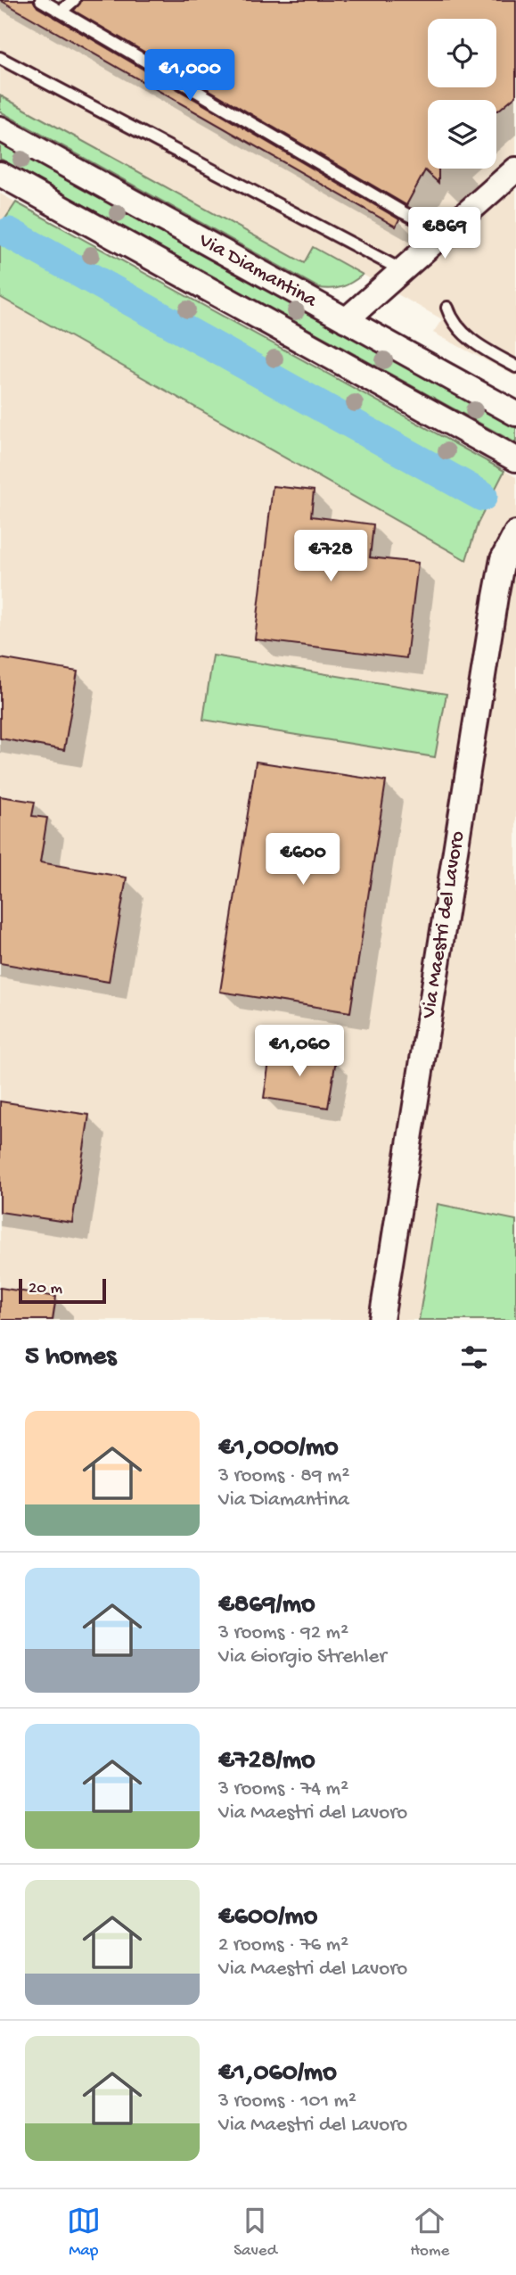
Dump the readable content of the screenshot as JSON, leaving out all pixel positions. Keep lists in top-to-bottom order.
{
  "streets": {
    "street": ["Via Diamantina", "Via Maestri del Lavoro"]
  },
  "scale_bar": "20 m",
  "page": {
    "price": [
      "€1,000",
      "€869",
      "€728",
      "€600",
      "€1,060"
    ],
    "scale": "20 m",
    "heading": "5 homes",
    "list": [
      {
        "name": "€1,000/mo",
        "note": "3 rooms · 89 m² · Via Diamantina"
      },
      {
        "name": "€869/mo",
        "note": "3 rooms · 92 m² · Via Giorgio Strehler"
      },
      {
        "name": "€728/mo",
        "note": "3 rooms · 74 m² · Via Maestri del Lavoro"
      },
      {
        "name": "€600/mo",
        "note": "2 rooms · 76 m² · Via Maestri del Lavoro"
      },
      {
        "name": "€1,060/mo",
        "note": "3 rooms · 101 m² · Via Maestri del Lavoro"
      }
    ],
    "tabs": ["Map", "Saved", "Home"]
  }
}
